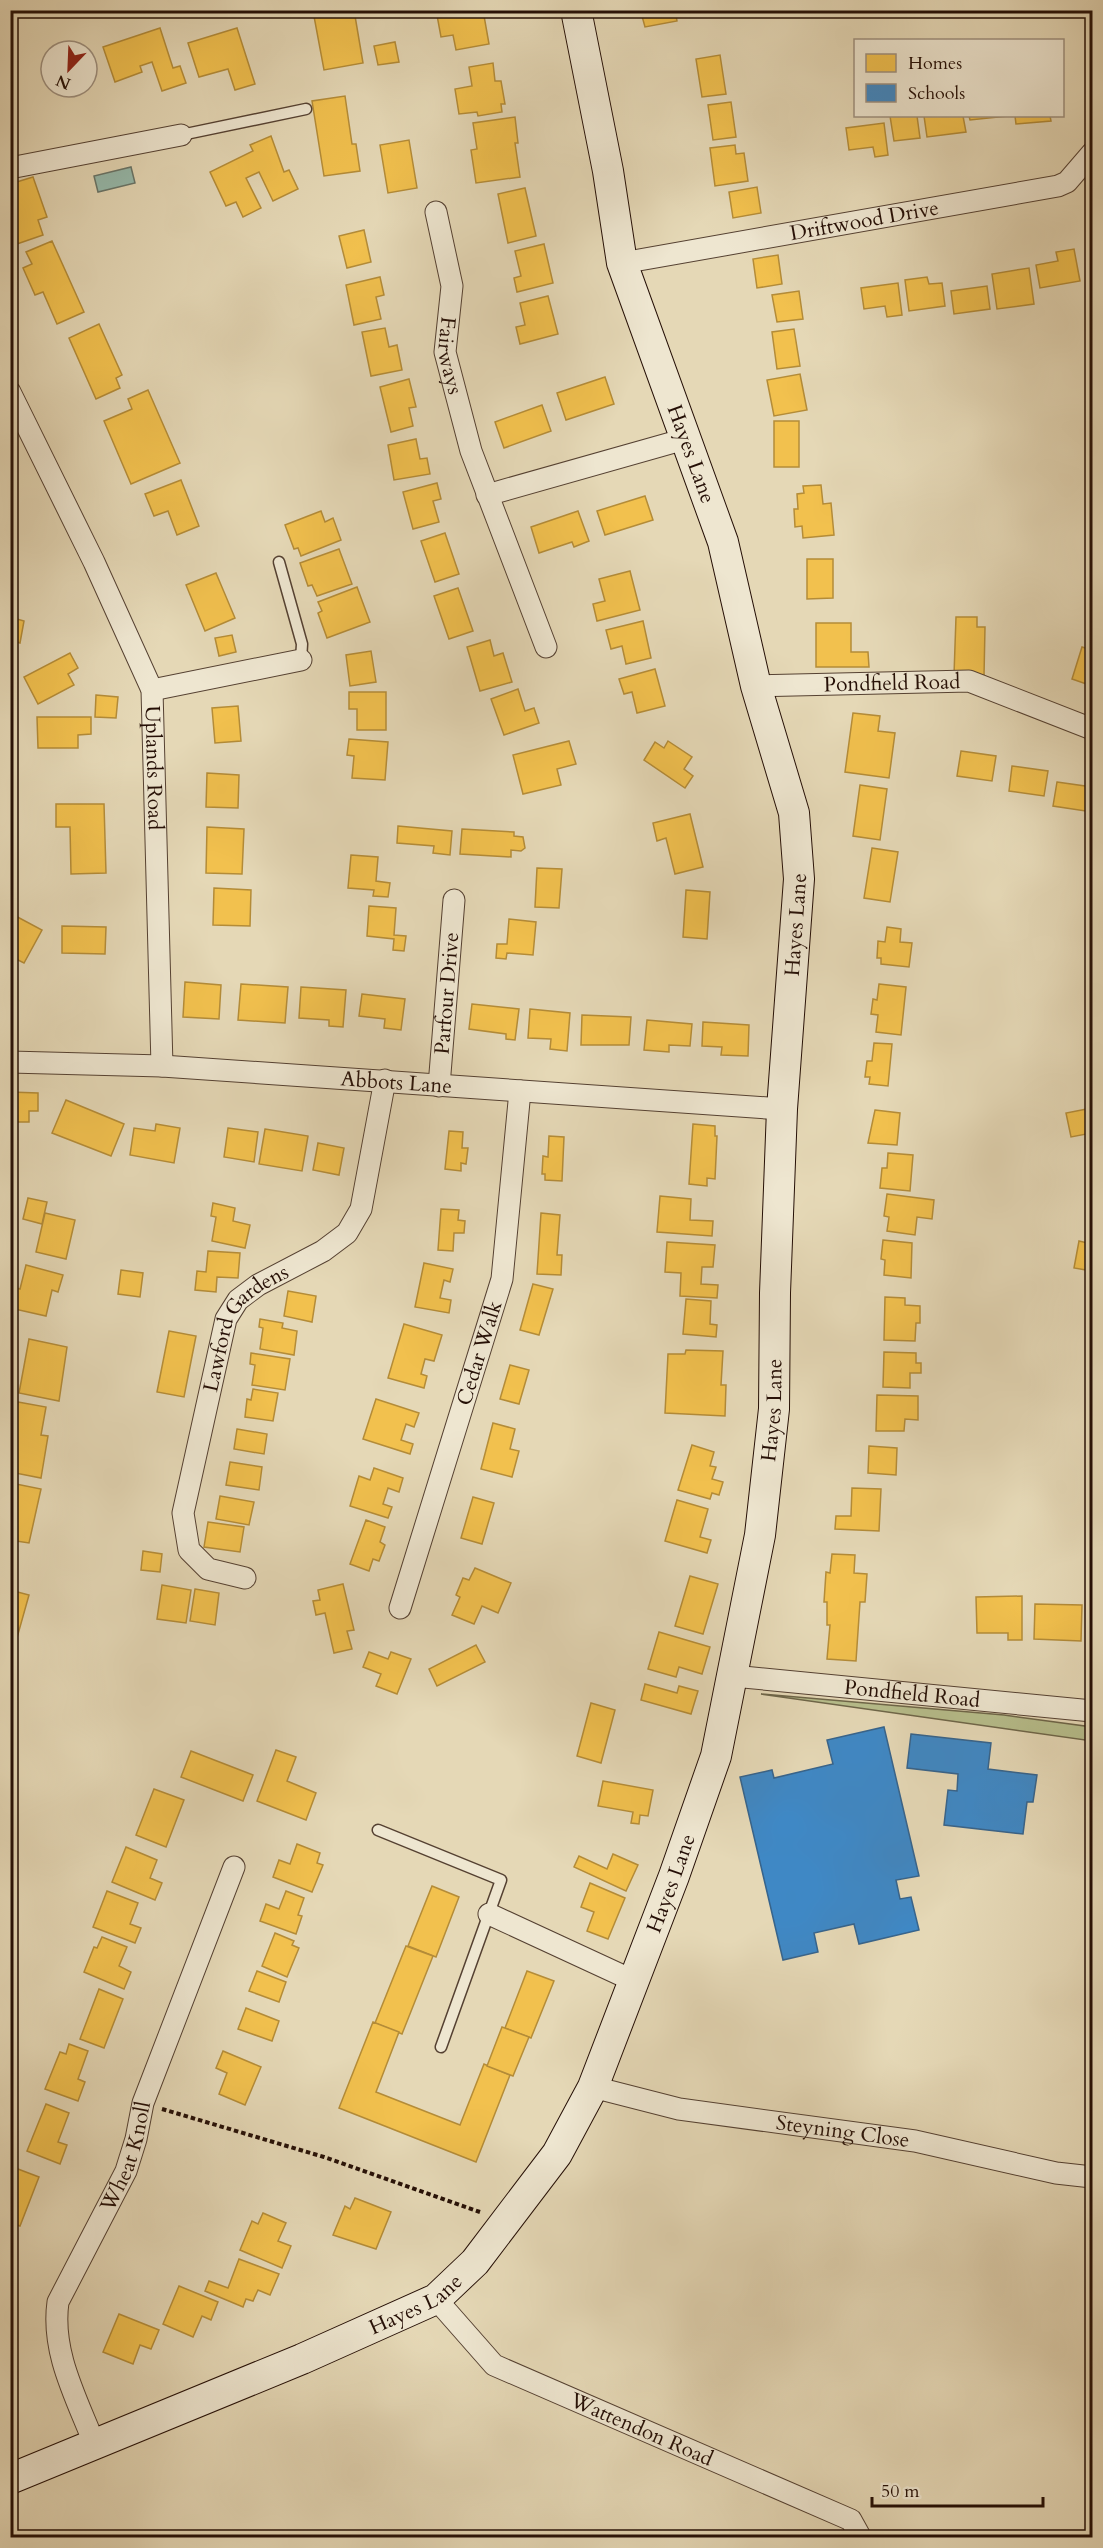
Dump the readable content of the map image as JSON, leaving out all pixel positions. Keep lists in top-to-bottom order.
{
  "streets": {
    "street": [
      "Driftwood Drive",
      "Fairways",
      "Hayes Lane",
      "Pondfield Road",
      "Uplands Road",
      "Parfour Drive",
      "Abbots Lane",
      "Lawford Gardens",
      "Cedar Walk",
      "Steyning Close",
      "Wheat Knoll",
      "Wattendon Road"
    ]
  },
  "crossings": [
    ["Driftwood Drive", "Hayes Lane"],
    ["Hayes Lane", "Pondfield Road"],
    ["Hayes Lane", "Abbots Lane"],
    ["Hayes Lane", "Steyning Close"],
    ["Hayes Lane", "Wheat Knoll"],
    ["Hayes Lane", "Wattendon Road"],
    ["Uplands Road", "Abbots Lane"],
    ["Parfour Drive", "Abbots Lane"],
    ["Abbots Lane", "Lawford Gardens"],
    ["Abbots Lane", "Cedar Walk"]
  ],
  "legend": ["Homes", "Schools"],
  "scale_bar": "50 m",
  "north": "bottom left"
}
